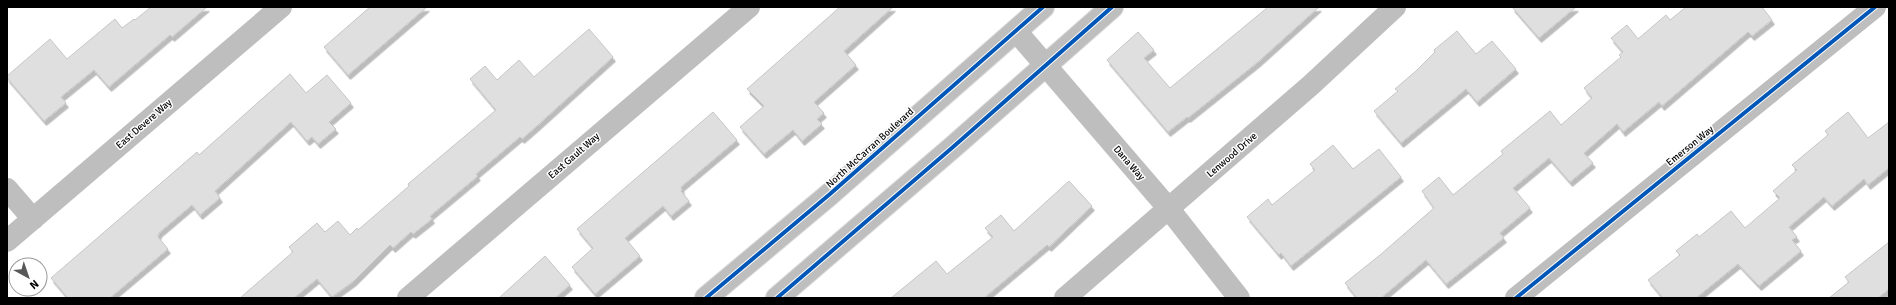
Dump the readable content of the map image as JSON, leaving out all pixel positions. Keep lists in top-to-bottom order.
{
  "streets": {
    "street": [
      "East Devere Way",
      "Emerson Way",
      "North McCarran Boulevard",
      "Lenwood Drive",
      "East Gault Way",
      "Dana Way"
    ]
  },
  "crossings": [
    ["North McCarran Boulevard", "Dana Way"],
    ["Lenwood Drive", "Dana Way"]
  ],
  "north": "bottom right"
}
